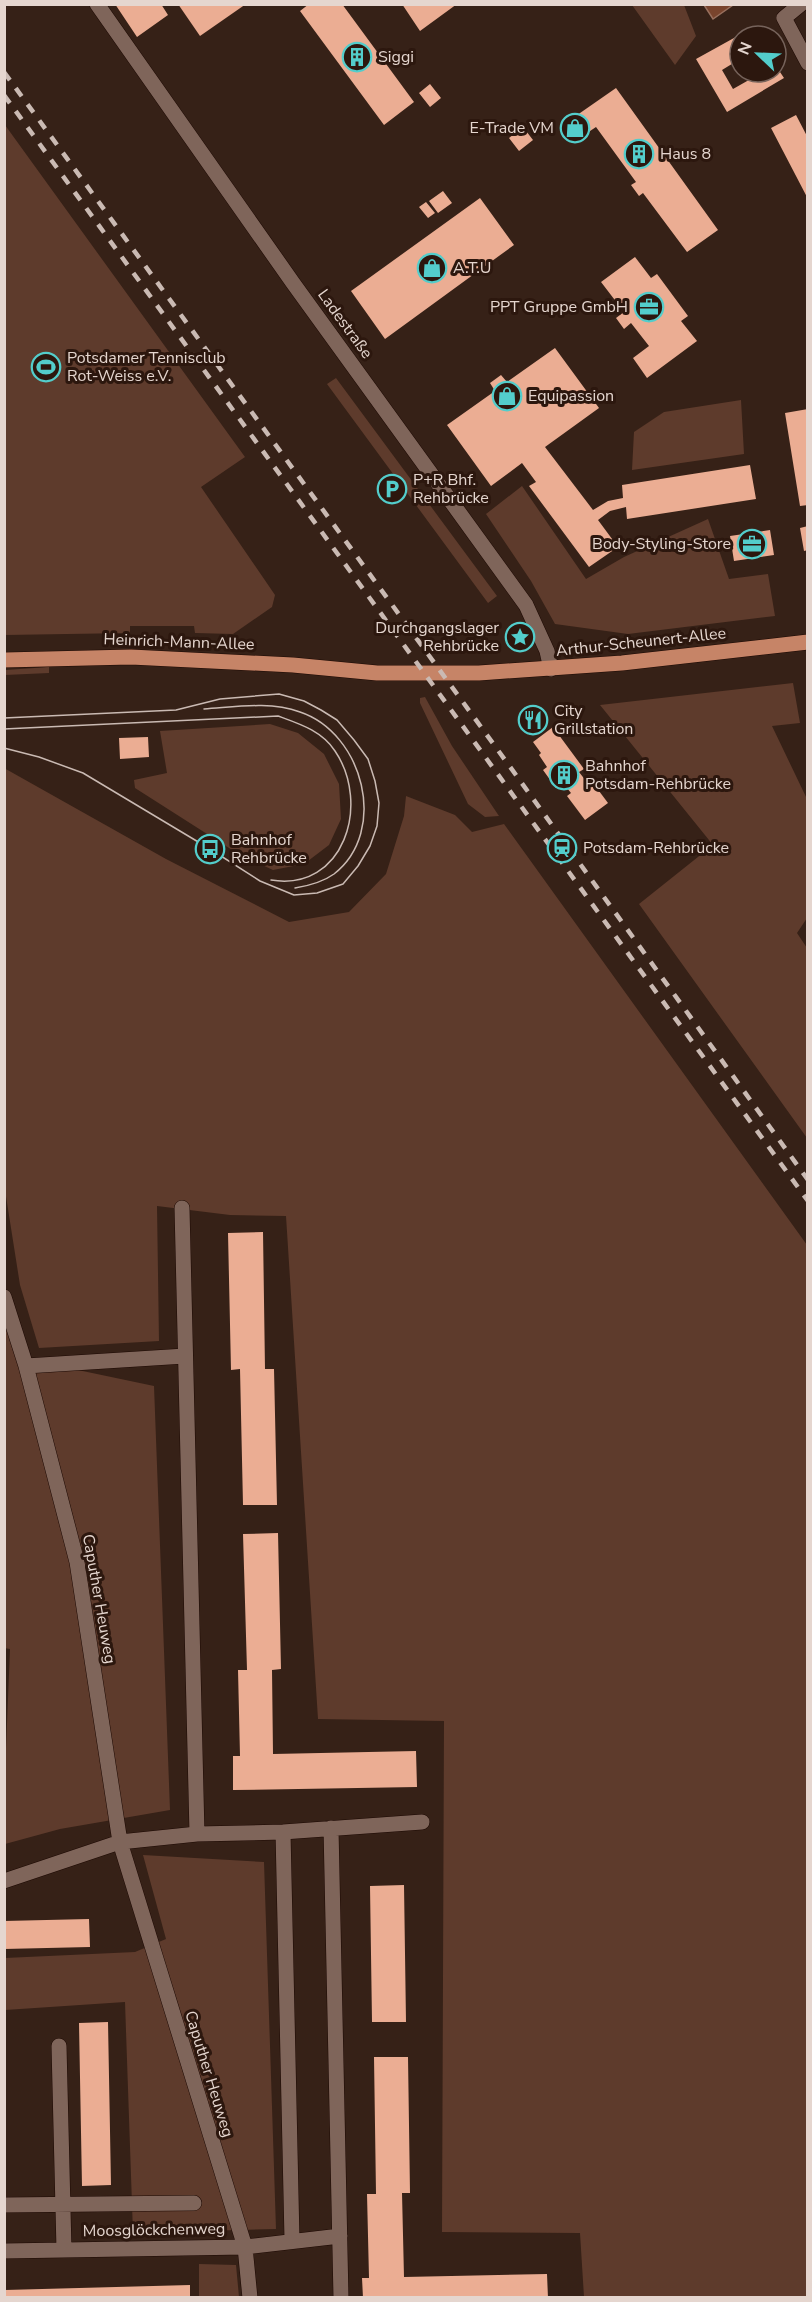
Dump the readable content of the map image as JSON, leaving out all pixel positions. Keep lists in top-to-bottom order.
{
  "streets": {
    "main road": ["Heinrich-Mann-Allee", "Arthur-Scheunert-Allee"],
    "street": ["Ladestraße", "Caputher Heuweg", "Moosglöckchenweg"]
  },
  "crossings": [
    ["Ladestraße", "Arthur-Scheunert-Allee"],
    ["Heinrich-Mann-Allee", "Arthur-Scheunert-Allee"],
    ["Caputher Heuweg", "Moosglöckchenweg"]
  ],
  "places": {
    "building": ["Siggi", "Haus 8", "Bahnhof Potsdam-Rehbrücke"],
    "shop": ["E-Trade VM", "A.T.U", "Equipassion"],
    "office": ["PPT Gruppe GmbH", "Body-Styling-Store"],
    "sports": ["Potsdamer Tennisclub Rot-Weiss e.V."],
    "parking": ["P+R Bhf. Rehbrücke"],
    "place": ["Durchgangslager Rehbrücke"],
    "restaurant": ["City Grillstation"],
    "station": ["Potsdam-Rehbrücke"],
    "bus stop": ["Bahnhof Rehbrücke"]
  },
  "north": "top left"
}
